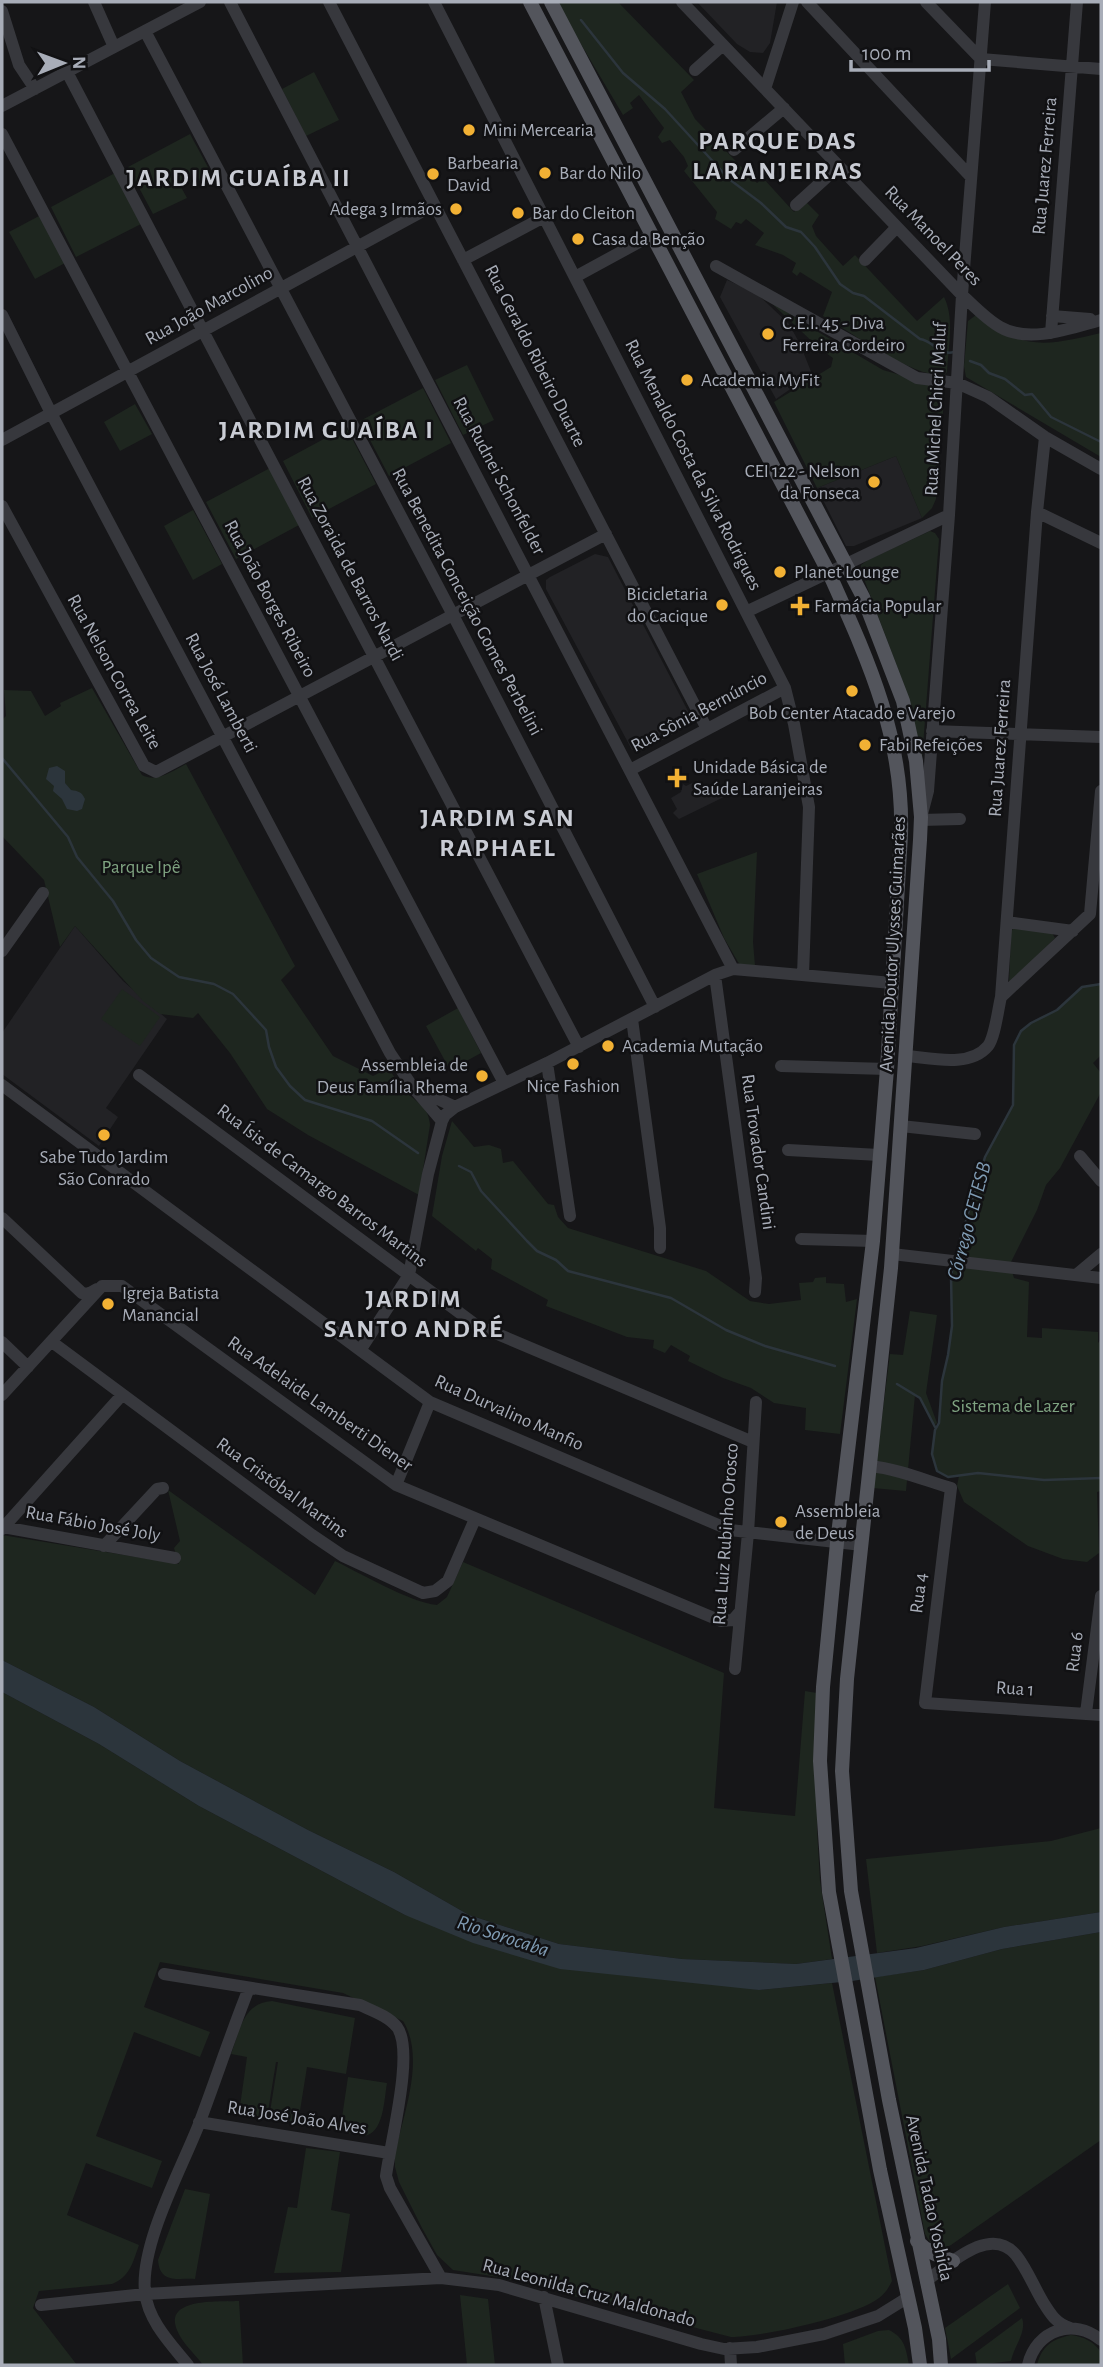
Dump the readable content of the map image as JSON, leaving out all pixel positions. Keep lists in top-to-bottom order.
{
  "streets": {
    "main road": ["Avenida Doutor Ulysses Guimarães", "Avenida Tadao Yoshida"],
    "street": [
      "Rua Juarez Ferreira",
      "Rua Manoel Peres",
      "Rua João Marcolino",
      "Rua Geraldo Ribeiro Duarte",
      "Rua Michel Chicri Maluf",
      "Rua Menaldo Costa da Silva Rodrigues",
      "Rua Rudnei Schonfelder",
      "Rua Zoraida de Barros Nardi",
      "Rua João Borges Ribeiro",
      "Rua Benedita Conceição Gomes Perbelini",
      "Rua Nelson Correa Leite",
      "Rua José Lamberti",
      "Rua Sônia Bernúncio",
      "Rua Trovador Candini",
      "Rua Ísis de Camargo Barros Martins",
      "Rua Adelaide Lamberti Diener",
      "Rua Durvalino Manfio",
      "Rua Cristóbal Martins",
      "Rua Fábio José Joly",
      "Rua Luiz Rubinho Orosco",
      "Rua 4",
      "Rua 6",
      "Rua 1",
      "Rua José João Alves",
      "Rua Leonilda Cruz Maldonado"
    ]
  },
  "crossings": [
    ["Rua Juarez Ferreira", "Rua Manoel Peres"],
    ["Rua Juarez Ferreira", "Avenida Doutor Ulysses Guimarães"],
    ["Rua Manoel Peres", "Rua Michel Chicri Maluf"],
    ["Rua João Marcolino", "Rua Geraldo Ribeiro Duarte"],
    ["Rua João Marcolino", "Rua Rudnei Schonfelder"],
    ["Rua João Marcolino", "Rua Zoraida de Barros Nardi"],
    ["Rua João Marcolino", "Rua João Borges Ribeiro"],
    ["Rua João Marcolino", "Rua Benedita Conceição Gomes Perbelini"],
    ["Rua João Marcolino", "Rua José Lamberti"],
    ["Rua Geraldo Ribeiro Duarte", "Rua Nelson Correa Leite"],
    ["Rua Geraldo Ribeiro Duarte", "Rua Sônia Bernúncio"],
    ["Rua Michel Chicri Maluf", "Avenida Doutor Ulysses Guimarães"],
    ["Rua Menaldo Costa da Silva Rodrigues", "Rua Sônia Bernúncio"],
    ["Rua Rudnei Schonfelder", "Rua Nelson Correa Leite"],
    ["Rua Rudnei Schonfelder", "Rua Sônia Bernúncio"],
    ["Rua Zoraida de Barros Nardi", "Rua Nelson Correa Leite"],
    ["Rua João Borges Ribeiro", "Rua Nelson Correa Leite"],
    ["Rua Benedita Conceição Gomes Perbelini", "Rua Nelson Correa Leite"],
    ["Rua Nelson Correa Leite", "Rua José Lamberti"],
    ["Avenida Doutor Ulysses Guimarães", "Rua Durvalino Manfio"],
    ["Avenida Doutor Ulysses Guimarães", "Rua 4"],
    ["Avenida Doutor Ulysses Guimarães", "Avenida Tadao Yoshida"],
    ["Avenida Doutor Ulysses Guimarães", "Rua Leonilda Cruz Maldonado"],
    ["Rua Ísis de Camargo Barros Martins", "Rua Luiz Rubinho Orosco"],
    ["Rua Adelaide Lamberti Diener", "Rua Cristóbal Martins"],
    ["Rua Adelaide Lamberti Diener", "Rua Luiz Rubinho Orosco"],
    ["Rua Durvalino Manfio", "Rua Luiz Rubinho Orosco"],
    ["Rua 4", "Rua 1"],
    ["Rua 6", "Rua 1"]
  ],
  "districts": [
    "PARQUE DAS LARANJEIRAS",
    "JARDIM GUAÍBA II",
    "JARDIM GUAÍBA I",
    "JARDIM SAN RAPHAEL",
    "JARDIM SANTO ANDRÉ"
  ],
  "water": ["Córrego CETESB", "Rio Sorocaba"],
  "parks": ["Parque Ipê", "Sistema de Lazer"],
  "places": {
    "other": [
      "Mini Mercearia",
      "Bar do Nilo",
      "Barbearia David",
      "Adega 3 Irmãos",
      "Bar do Cleiton",
      "Casa da Benção",
      "C.E.I. 45 - Diva Ferreira Cordeiro",
      "Academia MyFit",
      "CEI 122 - Nelson da Fonseca",
      "Planet Lounge",
      "Bicicletaria do Cacique",
      "Bob Center Atacado e Varejo",
      "Fabi Refeições",
      "Academia Mutação",
      "Nice Fashion",
      "Assembleia de Deus Família Rhema",
      "Sabe Tudo Jardim São Conrado",
      "Igreja Batista Manancial",
      "Assembleia de Deus"
    ],
    "health": ["Farmácia Popular", "Unidade Básica de Saúde Laranjeiras"]
  },
  "scale_bar": "100 m",
  "north": "right"
}
